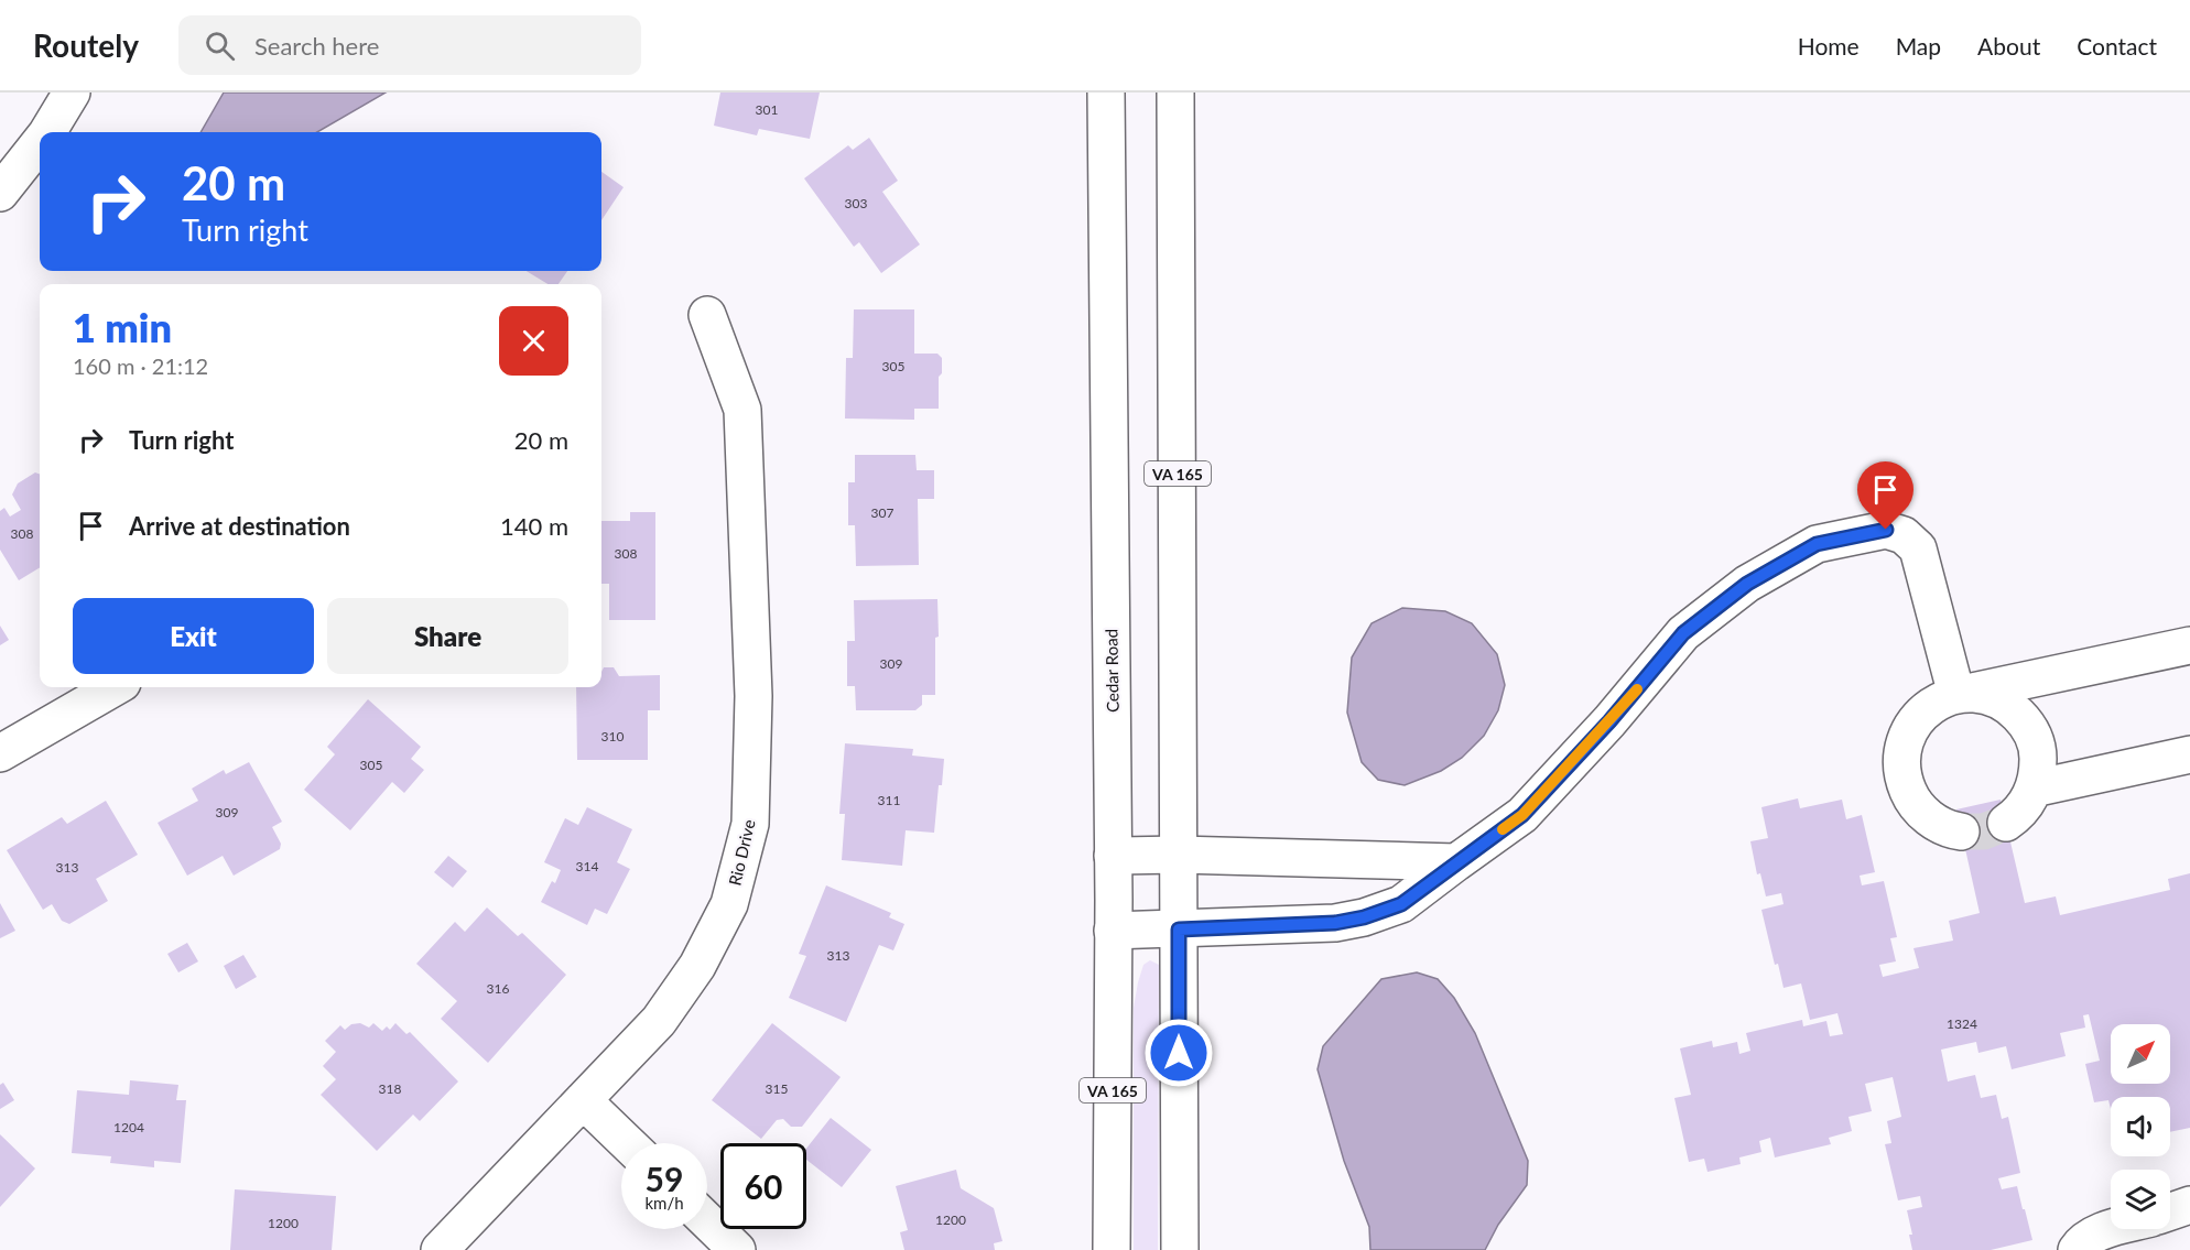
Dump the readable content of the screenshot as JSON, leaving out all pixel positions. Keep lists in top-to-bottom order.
{
  "streets": {
    "main road": ["VA 165", "Cedar Road", "Rio Drive"]
  },
  "house_numbers": [
    "301",
    "303",
    "305",
    "307",
    "308",
    "308",
    "309",
    "310",
    "305",
    "311",
    "309",
    "314",
    "313",
    "313",
    "316",
    "1324",
    "318",
    "315",
    "1204",
    "1200",
    "1200"
  ],
  "north": "top right",
  "page": {
    "header": "Routely",
    "search": "Search here",
    "nav": [
      "Home",
      "Map",
      "About",
      "Contact"
    ],
    "turn": ["20 m", "Turn right"],
    "heading": ["1 min", "160 m · 21:12"],
    "list": [
      {
        "name": "Turn right",
        "value": "20 m"
      },
      {
        "name": "Arrive at destination",
        "value": "140 m"
      }
    ],
    "buttons": ["Exit", "Share"],
    "speed": "59 km/h",
    "limit": "60"
  }
}
